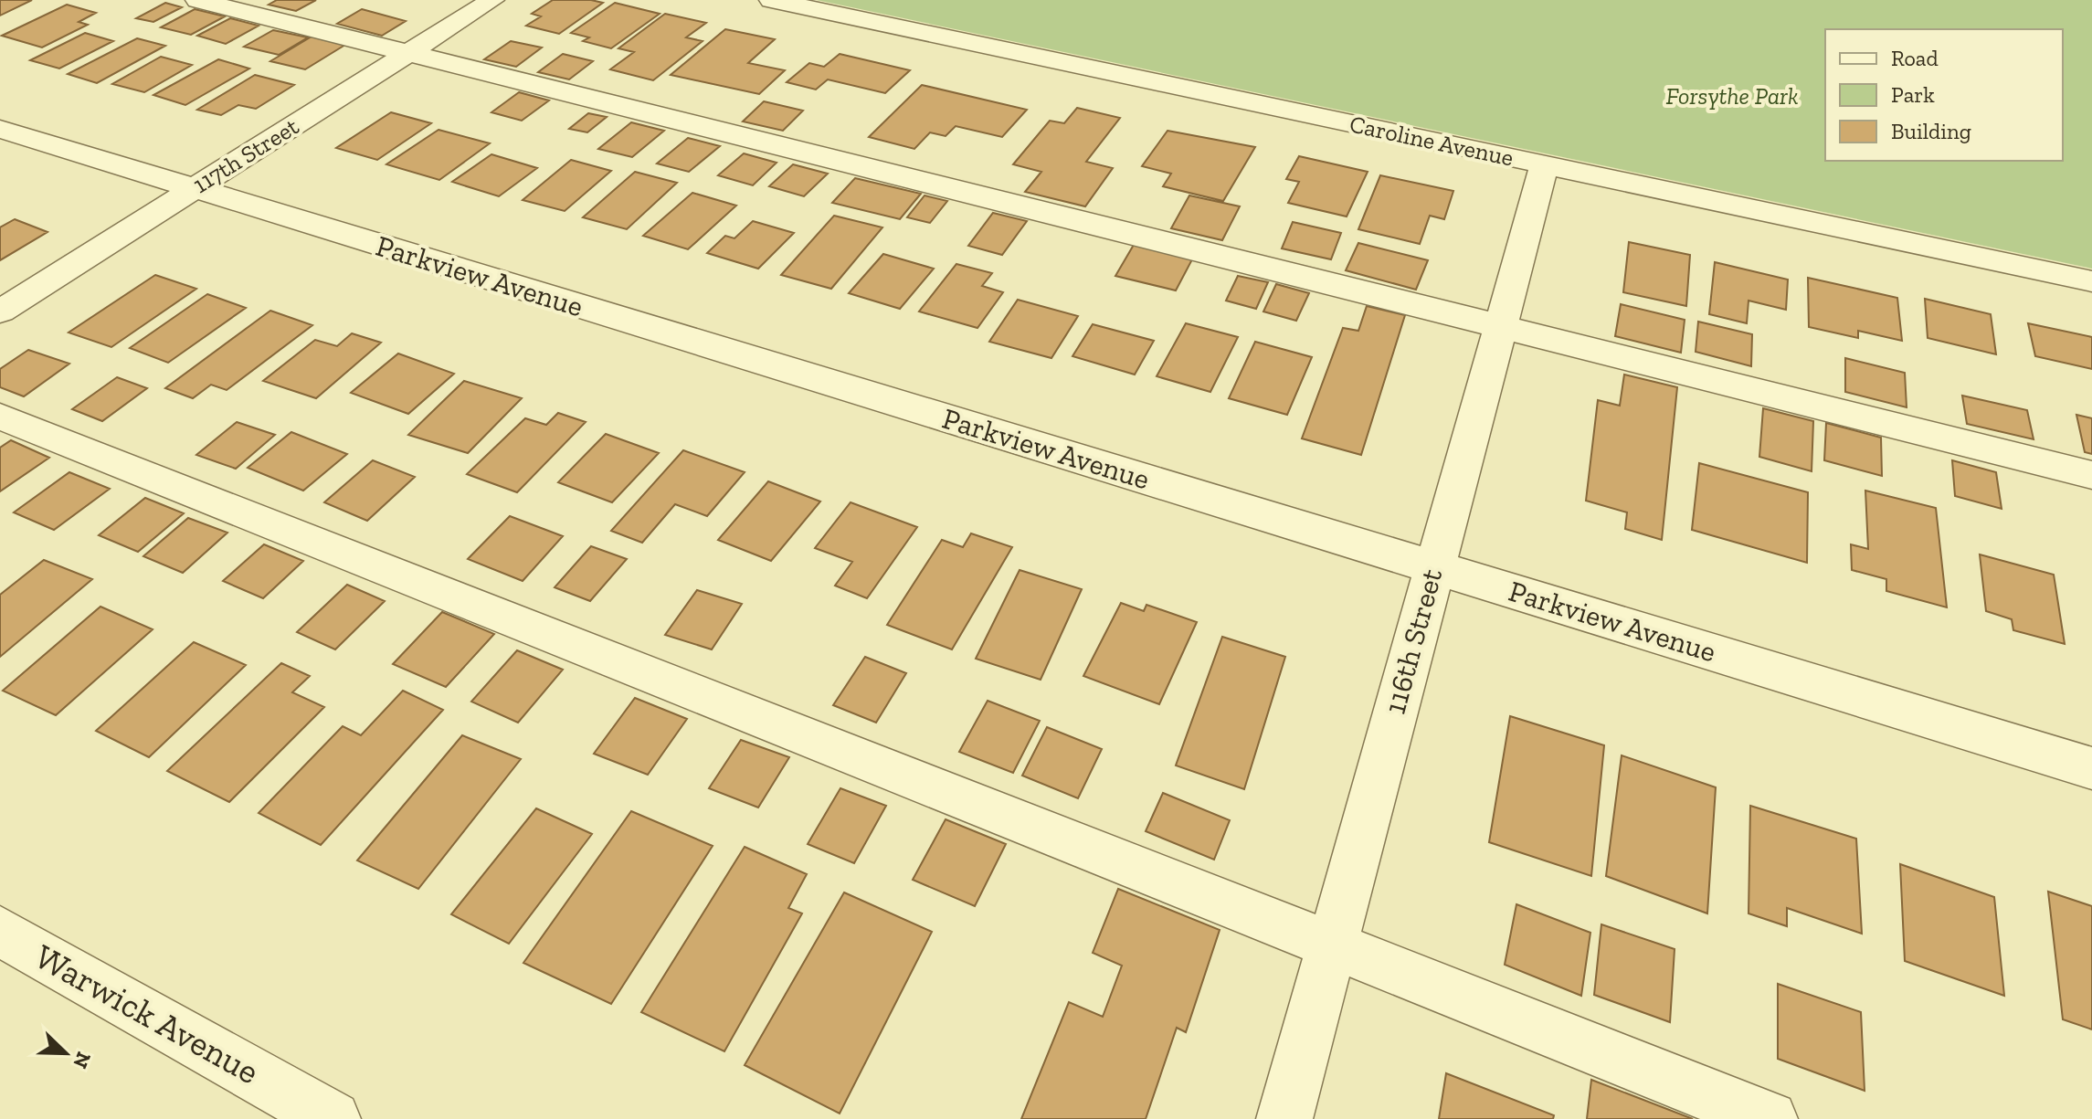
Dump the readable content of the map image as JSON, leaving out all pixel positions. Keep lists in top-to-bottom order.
{
  "streets": {
    "street": [
      "Caroline Avenue",
      "117th Street",
      "Parkview Avenue",
      "116th Street",
      "Warwick Avenue"
    ]
  },
  "crossings": [
    ["Caroline Avenue", "116th Street"],
    ["117th Street", "Parkview Avenue"],
    ["Parkview Avenue", "116th Street"]
  ],
  "parks": ["Forsythe Park"],
  "legend": ["Road", "Park", "Building"],
  "north": "bottom right"
}
